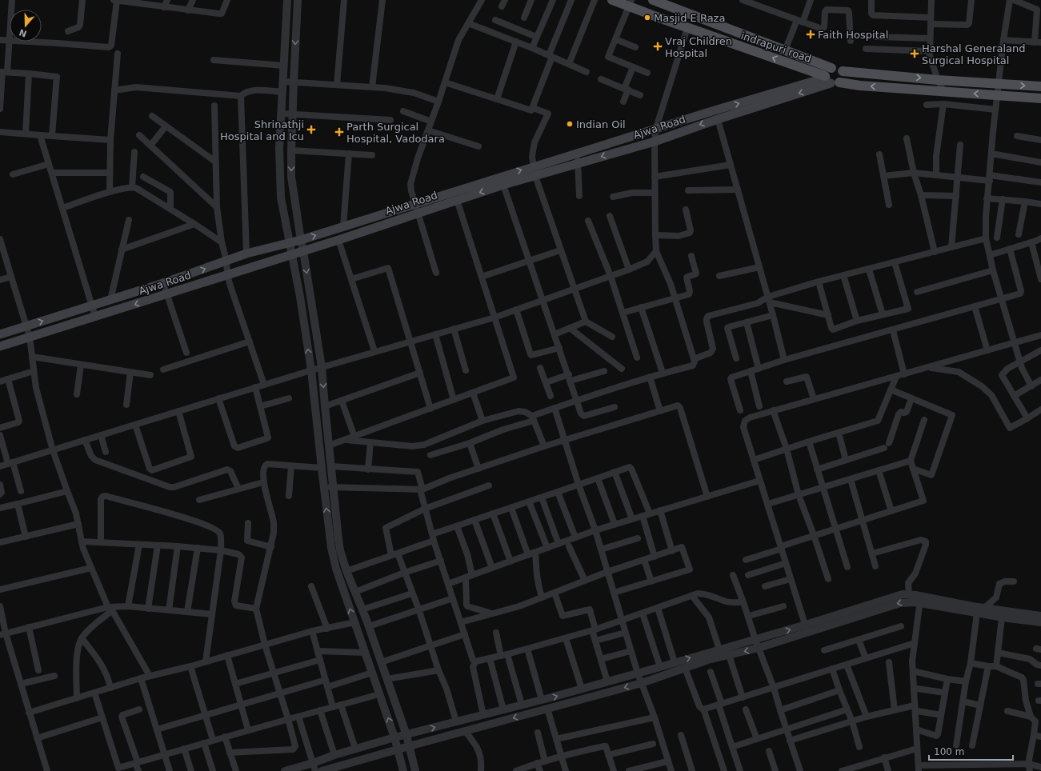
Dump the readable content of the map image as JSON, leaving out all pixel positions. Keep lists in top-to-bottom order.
{
  "streets": {
    "main road": ["indrapuri road", "Ajwa Road"]
  },
  "crossings": [
    ["indrapuri road", "Ajwa Road"]
  ],
  "places": {
    "other": ["Masjid E Raza", "Indian Oil"],
    "health": [
      "Faith Hospital",
      "Vraj Children Hospital",
      "Harshal Generaland Surgical Hospital",
      "Shrinathji Hospital and Icu",
      "Parth Surgical Hospital, Vadodara"
    ]
  },
  "scale_bar": "100 m",
  "north": "bottom"
}
